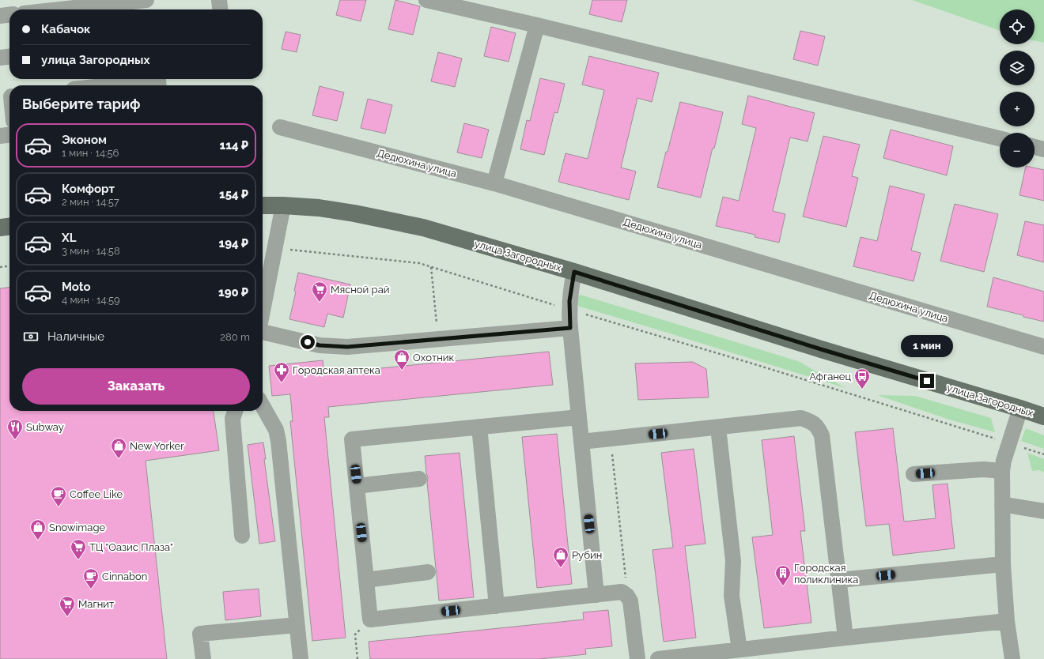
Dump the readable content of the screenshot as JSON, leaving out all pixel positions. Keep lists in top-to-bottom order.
{
  "streets": {
    "main road": ["улица Загородных"],
    "lane": ["Дедюхина улица"]
  },
  "places": {
    "supermarket": ["Мясной рай", "ТЦ \"Оазис Плаза\"", "Магнит"],
    "shop": [
      "Охотник",
      "New Yorker",
      "Snowimage",
      "Рубин"
    ],
    "pharmacy": ["Городская аптека"],
    "bus stop": ["Афганец"],
    "restaurant": ["Subway"],
    "cafe": ["Coffee Like", "Cinnabon"],
    "building": ["Городская поликлиника"]
  },
  "page": {
    "map_buttons": ["+", "−"],
    "banner": ["Кабачок", "улица Загородных"],
    "heading": "Выберите тариф",
    "list": [
      {
        "name": "Эконом",
        "note": "1 мин · 14:56",
        "value": "114 ₽"
      },
      {
        "name": "Комфорт",
        "note": "2 мин · 14:57",
        "value": "154 ₽"
      },
      {
        "name": "XL",
        "note": "3 мин · 14:58",
        "value": "194 ₽"
      },
      {
        "name": "Moto",
        "note": "4 мин · 14:59",
        "value": "190 ₽"
      }
    ],
    "pay": ["Наличные", "280 m"],
    "bubble": "1 мин",
    "buttons": "Заказать"
  }
}
